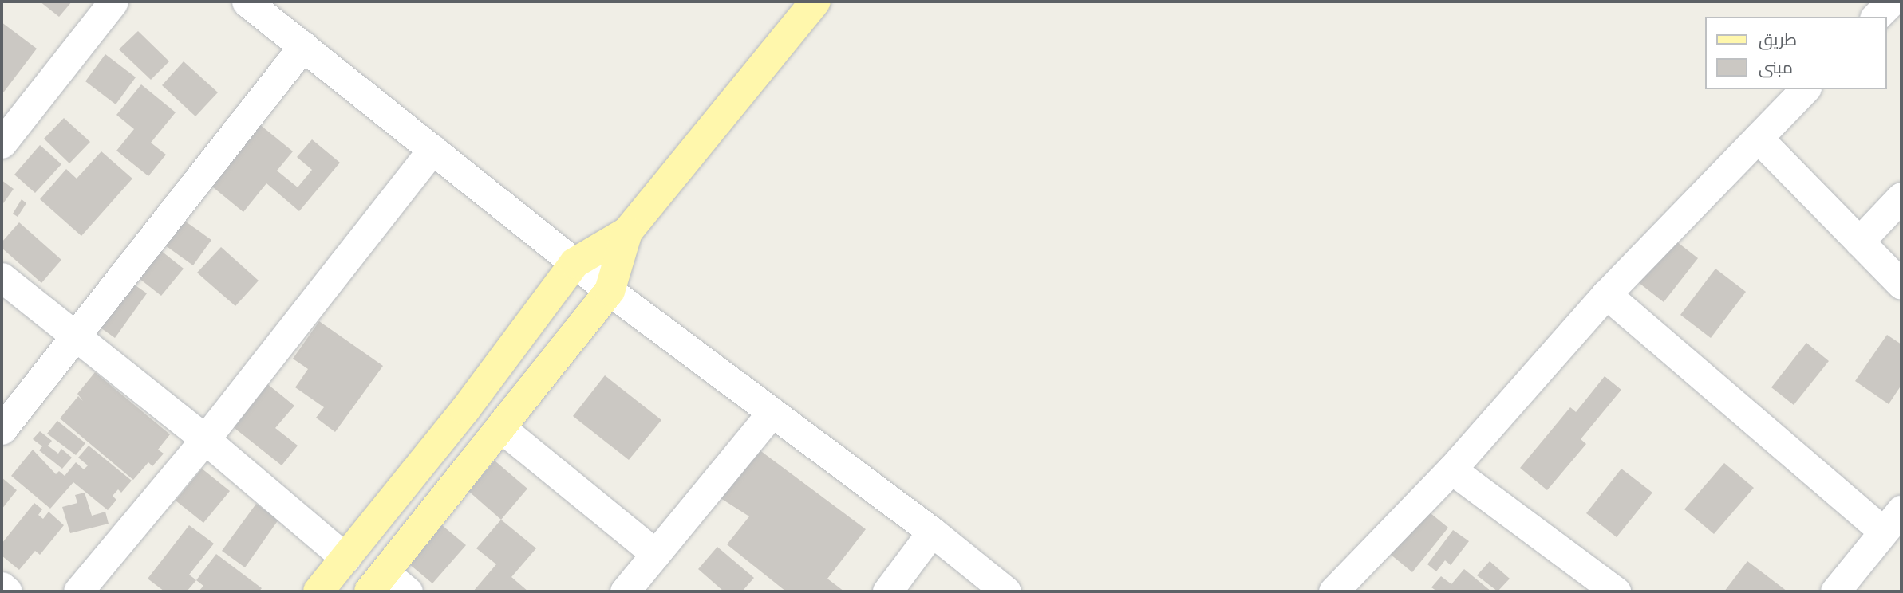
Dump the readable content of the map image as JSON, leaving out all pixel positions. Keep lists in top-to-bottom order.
{
  "legend": ["طريق", "مبنى"]
}
